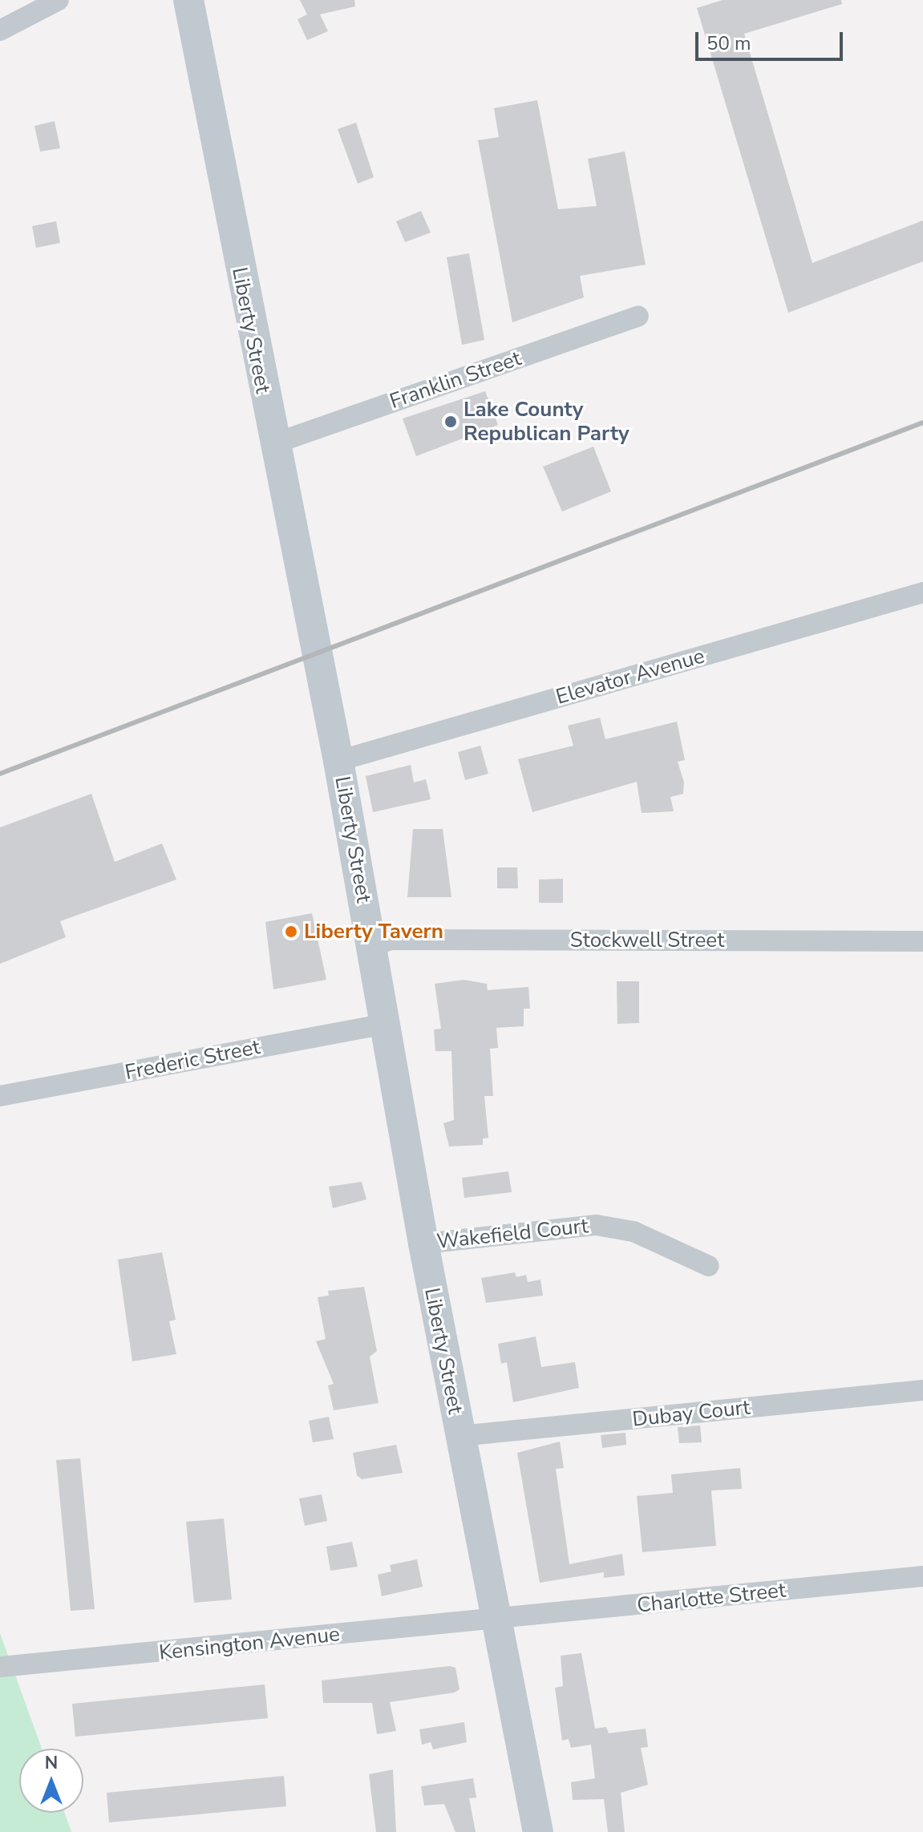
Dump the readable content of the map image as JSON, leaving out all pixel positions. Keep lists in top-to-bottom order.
{
  "streets": {
    "street": [
      "Liberty Street",
      "Franklin Street",
      "Elevator Avenue",
      "Stockwell Street",
      "Frederic Street",
      "Wakefield Court",
      "Dubay Court",
      "Charlotte Street",
      "Kensington Avenue"
    ]
  },
  "crossings": [
    ["Liberty Street", "Franklin Street"],
    ["Liberty Street", "Elevator Avenue"],
    ["Liberty Street", "Stockwell Street"],
    ["Liberty Street", "Frederic Street"],
    ["Liberty Street", "Wakefield Court"],
    ["Liberty Street", "Dubay Court"],
    ["Liberty Street", "Charlotte Street"],
    ["Liberty Street", "Kensington Avenue"],
    ["Charlotte Street", "Kensington Avenue"]
  ],
  "places": ["Lake County Republican Party", "Liberty Tavern"],
  "scale_bar": "50 m",
  "north": "top"
}
